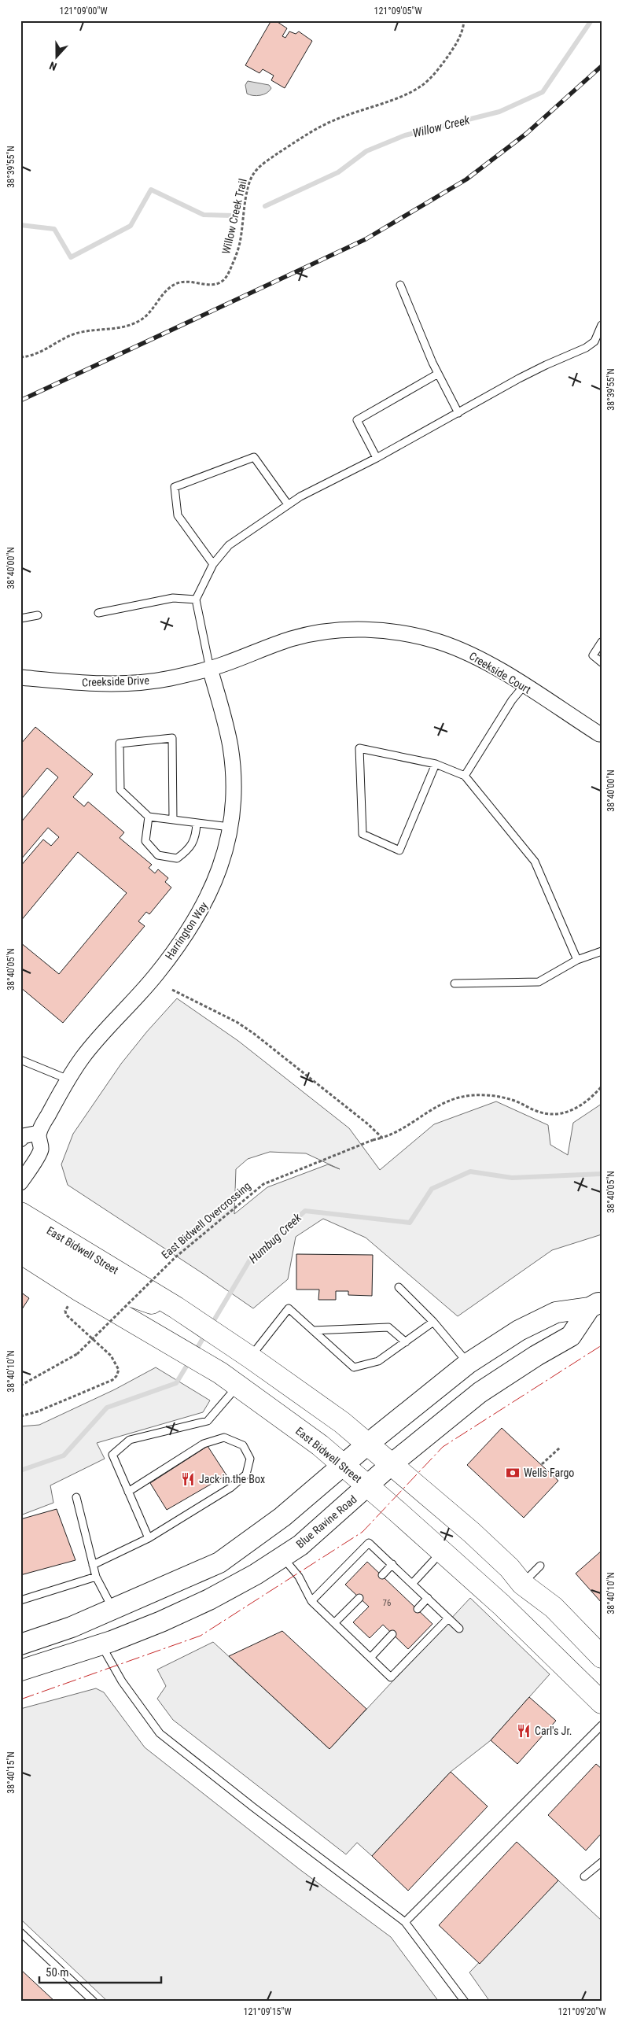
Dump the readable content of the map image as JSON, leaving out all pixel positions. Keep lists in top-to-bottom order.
{
  "streets": {
    "main road": ["East Bidwell Street", "Blue Ravine Road"],
    "street": ["Creekside Court", "Creekside Drive", "Harrington Way"],
    "path": ["Willow Creek Trail", "East Bidwell Overcrossing"]
  },
  "crossings": [
    ["Creekside Court", "Creekside Drive"],
    ["Creekside Court", "Harrington Way"],
    ["Creekside Drive", "Harrington Way"],
    ["East Bidwell Street", "Blue Ravine Road"]
  ],
  "water": ["Willow Creek", "Humbug Creek"],
  "places": {
    "bank": ["Wells Fargo"],
    "restaurant": ["Jack in the Box", "Carl's Jr."]
  },
  "house_numbers": ["76"],
  "scale_bar": "50 m",
  "north": "bottom",
  "coordinates": [
    "121°09'00\"W",
    "121°09'05\"W",
    "38°39'55\"N",
    "38°40'00\"N",
    "38°40'05\"N",
    "38°40'10\"N",
    "38°40'15\"N",
    "121°09'15\"W",
    "121°09'20\"W"
  ]
}
